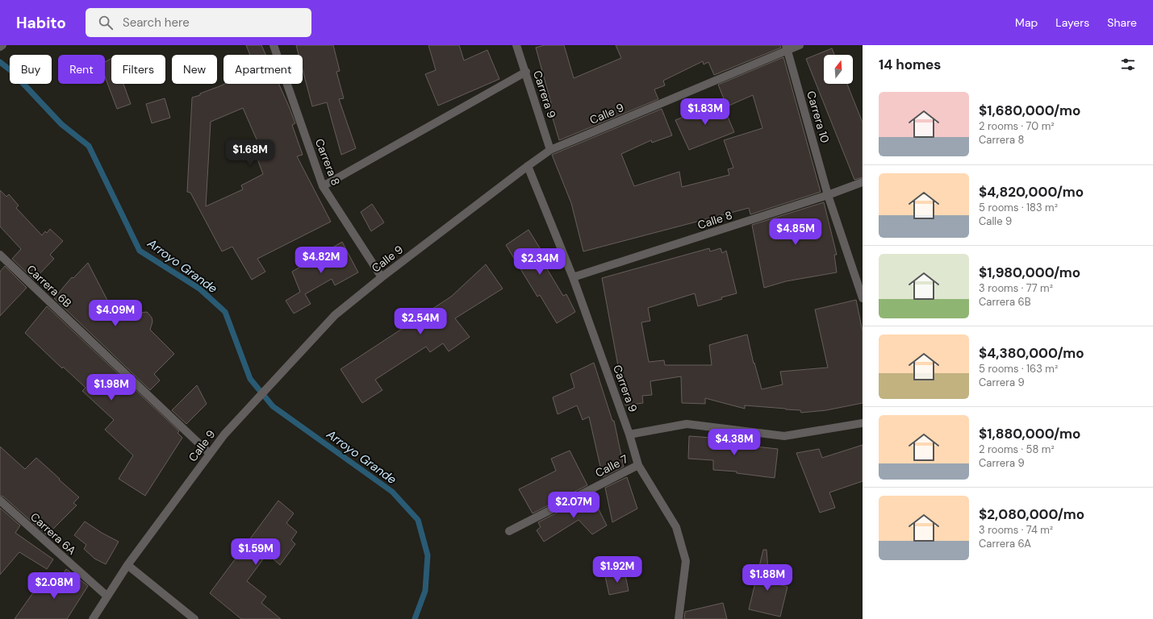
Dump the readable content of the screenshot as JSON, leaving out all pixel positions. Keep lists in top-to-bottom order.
{
  "streets": {
    "street": [
      "Carrera 9",
      "Calle 9",
      "Carrera 10",
      "Carrera 8",
      "Calle 8",
      "Carrera 6B",
      "Calle 7",
      "Carrera 6A"
    ]
  },
  "crossings": [
    ["Carrera 9", "Calle 9"],
    ["Carrera 9", "Calle 8"],
    ["Carrera 9", "Calle 7"],
    ["Calle 9", "Carrera 10"],
    ["Calle 9", "Carrera 8"],
    ["Calle 9", "Carrera 6B"],
    ["Calle 9", "Carrera 6A"],
    ["Carrera 10", "Calle 8"]
  ],
  "water": ["Arroyo Grande"],
  "north": "top",
  "page": {
    "header": "Habito",
    "search": "Search here",
    "nav": ["Map", "Layers", "Share"],
    "heading": "14 homes",
    "chip": [
      "Buy",
      "Rent",
      "Filters",
      "New",
      "Apartment"
    ],
    "list": [
      {
        "name": "$1,680,000/mo",
        "note": "2 rooms · 70 m² · Carrera 8"
      },
      {
        "name": "$4,820,000/mo",
        "note": "5 rooms · 183 m² · Calle 9"
      },
      {
        "name": "$1,980,000/mo",
        "note": "3 rooms · 77 m² · Carrera 6B"
      },
      {
        "name": "$4,380,000/mo",
        "note": "5 rooms · 163 m² · Carrera 9"
      },
      {
        "name": "$1,880,000/mo",
        "note": "2 rooms · 58 m² · Carrera 9"
      },
      {
        "name": "$2,080,000/mo",
        "note": "3 rooms · 74 m² · Carrera 6A"
      }
    ],
    "price": [
      "$1.83M",
      "$1.68M",
      "$4.85M",
      "$4.82M",
      "$2.34M",
      "$4.09M",
      "$2.54M",
      "$1.98M",
      "$4.38M",
      "$2.07M",
      "$1.59M",
      "$1.92M",
      "$1.88M",
      "$2.08M"
    ]
  }
}
